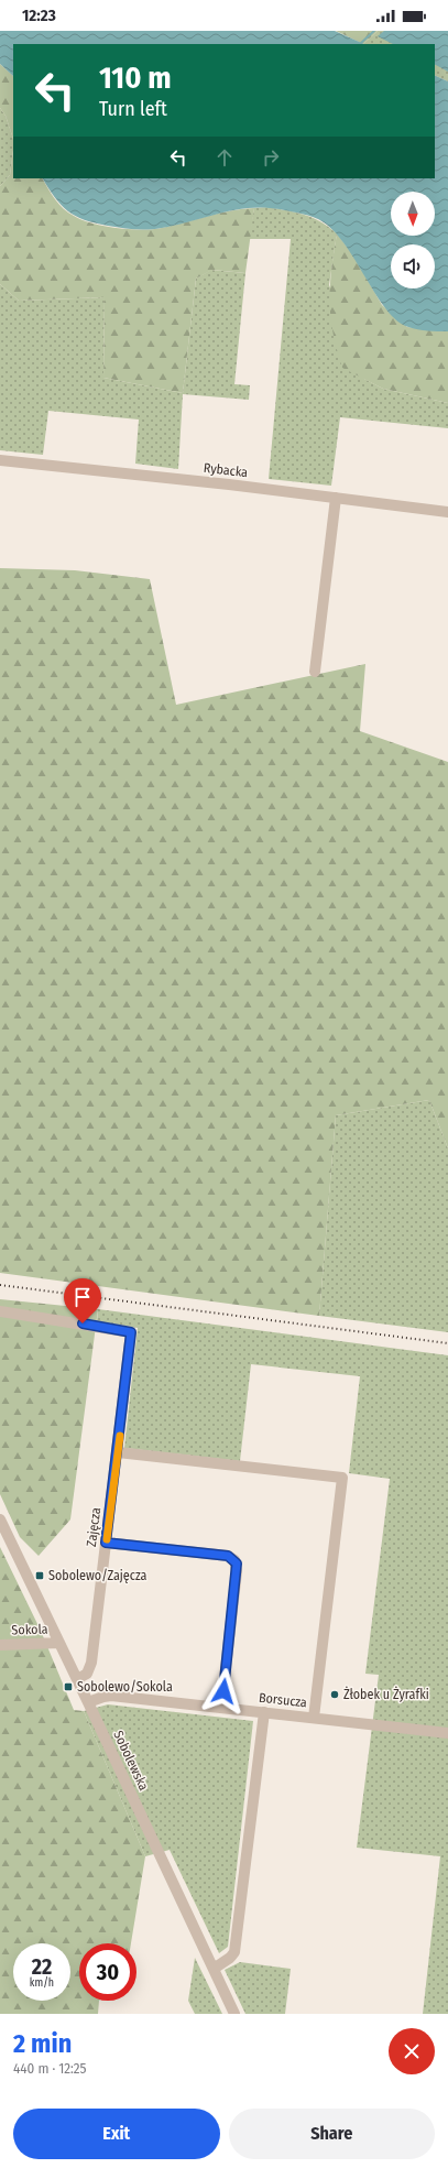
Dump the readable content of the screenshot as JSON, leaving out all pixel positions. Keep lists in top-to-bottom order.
{
  "streets": {
    "street": [
      "Rybacka",
      "Zajęcza",
      "Sokola",
      "Borsucza",
      "Sobolewska"
    ]
  },
  "crossings": [
    ["Zajęcza", "Sobolewska"],
    ["Sokola", "Sobolewska"],
    ["Borsucza", "Sobolewska"]
  ],
  "places": {
    "transit": ["Sobolewo/Zajęcza", "Sobolewo/Sokola"],
    "other": ["Żłobek u Żyrafki"]
  },
  "north": "bottom",
  "page": {
    "status": "12:23",
    "turn": ["110 m", "Turn left"],
    "speed": "22 km/h",
    "limit": "30",
    "heading": ["2 min", "440 m · 12:25"],
    "buttons": ["Exit", "Share"]
  }
}
